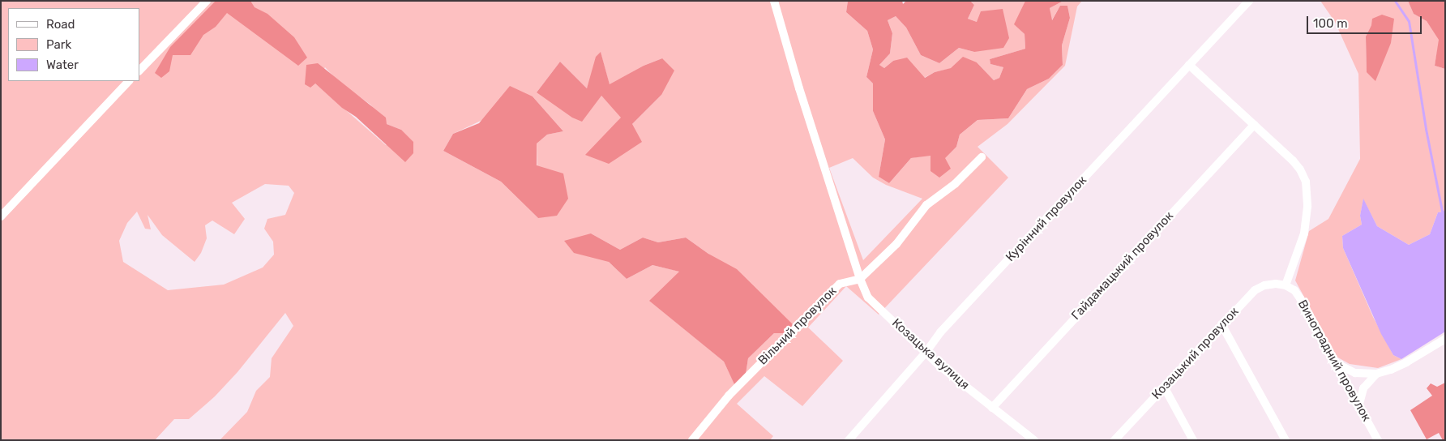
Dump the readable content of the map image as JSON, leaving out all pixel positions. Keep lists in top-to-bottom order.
{
  "streets": {
    "street": [
      "Курінний провулок",
      "Гайдамацький провулок",
      "Вільний провулок",
      "Козацький провулок",
      "Козацька вулиця",
      "Виноградний провулок"
    ]
  },
  "crossings": [
    ["Курінний провулок", "Козацька вулиця"],
    ["Гайдамацький провулок", "Козацька вулиця"],
    ["Вільний провулок", "Козацька вулиця"],
    ["Козацький провулок", "Виноградний провулок"]
  ],
  "legend": ["Road", "Park", "Water"],
  "scale_bar": "100 m"
}
